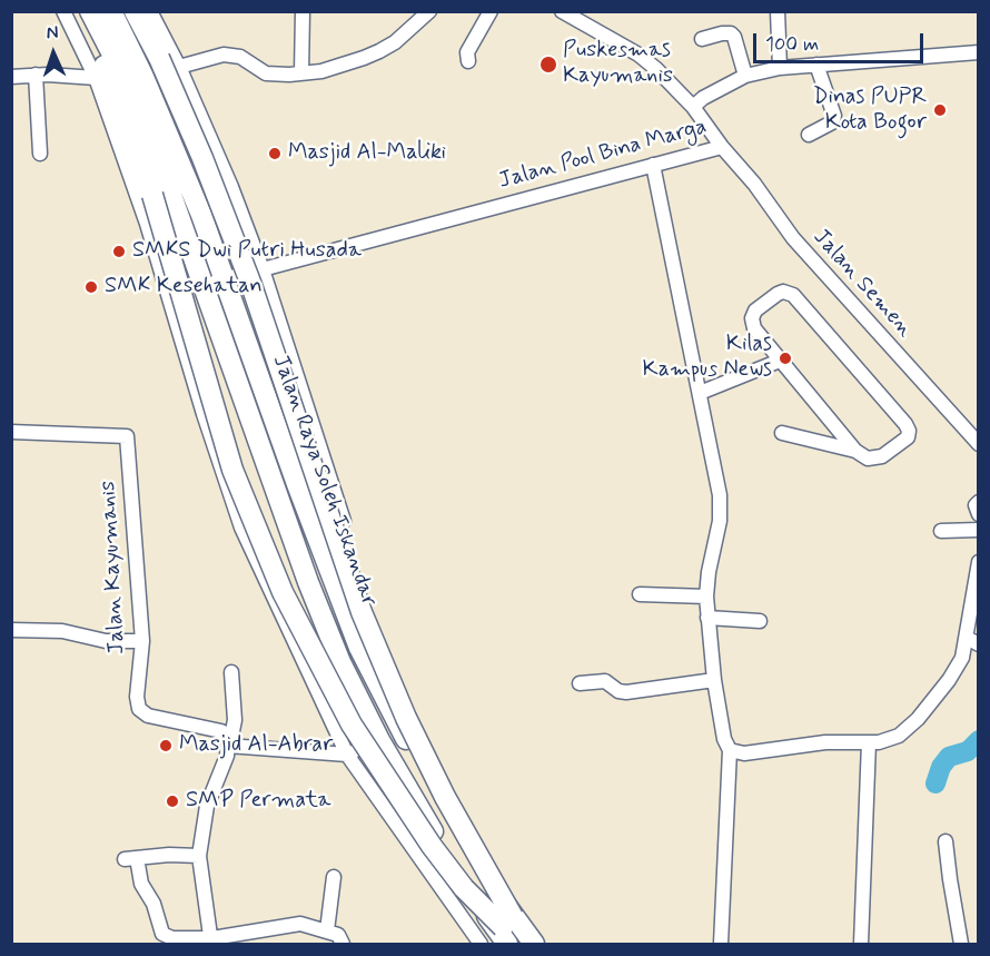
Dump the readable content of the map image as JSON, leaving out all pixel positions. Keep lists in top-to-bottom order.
{
  "streets": {
    "highway": ["Jalan Raya Soleh Iskandar"],
    "street": ["Jalan Pool Bina Marga", "Jalan Semen", "Jalan Kayumanis"]
  },
  "crossings": [
    ["Jalan Pool Bina Marga", "Jalan Semen"],
    ["Jalan Pool Bina Marga", "Jalan Raya Soleh Iskandar"]
  ],
  "places": [
    "Puskesmas Kayumanis",
    "Dinas PUPR Kota Bogor",
    "Masjid Al-Maliki",
    "SMKS Dwi Putri Husada",
    "SMK Kesehatan",
    "Kilas Kampus News",
    "Masjid Al-Abrar",
    "SMP Permata"
  ],
  "scale_bar": "100 m",
  "north": "top"
}
